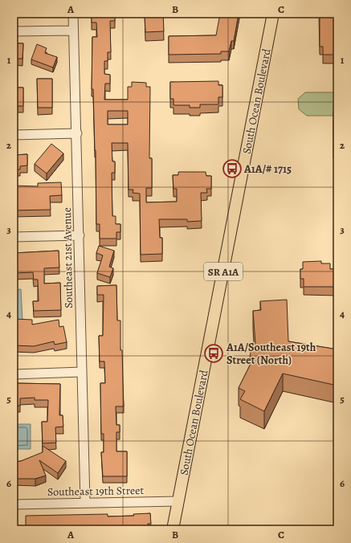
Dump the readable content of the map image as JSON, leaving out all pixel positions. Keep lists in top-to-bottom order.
{
  "streets": {
    "main road": ["South Ocean Boulevard", "SR A1A"],
    "street": ["Southeast 21st Avenue", "Southeast 19th Street"]
  },
  "crossings": [
    ["South Ocean Boulevard", "Southeast 19th Street"],
    ["Southeast 21st Avenue", "Southeast 19th Street"]
  ],
  "places": {
    "bus stop": ["A1A/# 1715", "A1A/Southeast 19th Street (North)"]
  },
  "grid": {
    "columns": ["A", "B", "C"],
    "rows": [
      "1",
      "2",
      "3",
      "4",
      "5",
      "6"
    ]
  }
}
